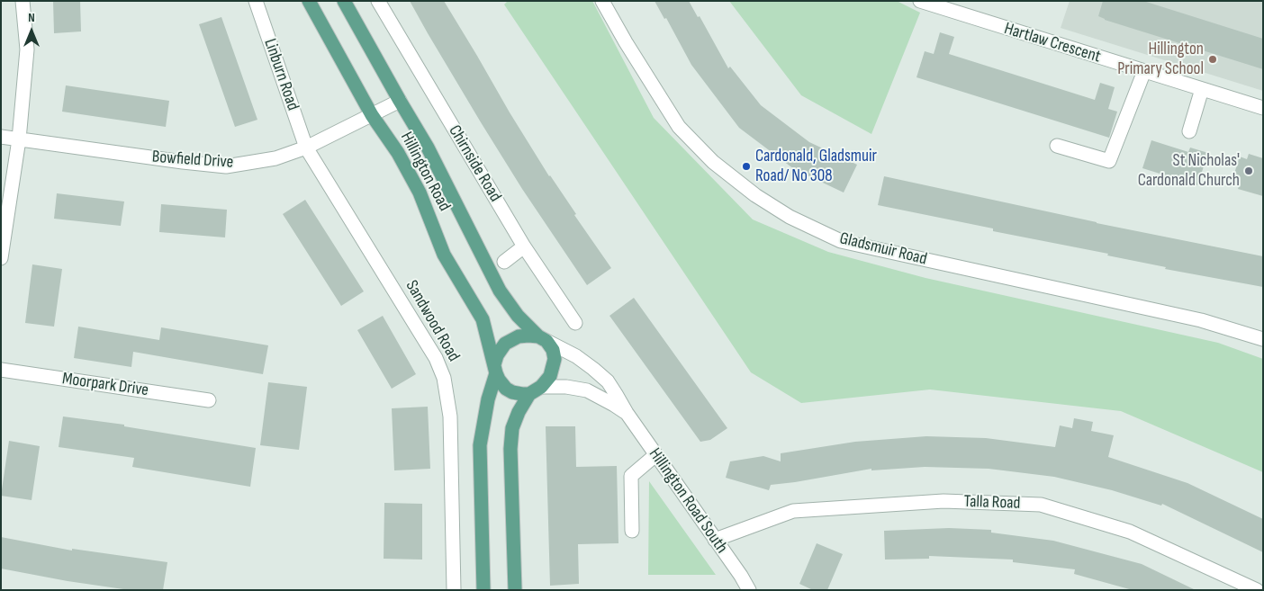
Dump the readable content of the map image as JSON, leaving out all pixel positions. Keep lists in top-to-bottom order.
{
  "streets": {
    "main road": ["Hillington Road"],
    "street": [
      "Hartlaw Crescent",
      "Linburn Road",
      "Bowfield Drive",
      "Chirnside Road",
      "Gladsmuir Road",
      "Sandwood Road",
      "Moorpark Drive",
      "Hillington Road South",
      "Talla Road"
    ]
  },
  "crossings": [
    ["Linburn Road", "Bowfield Drive"],
    ["Linburn Road", "Sandwood Road"],
    ["Bowfield Drive", "Hillington Road"],
    ["Bowfield Drive", "Sandwood Road"],
    ["Hillington Road", "Hillington Road South"],
    ["Hillington Road South", "Talla Road"]
  ],
  "places": ["Hillington Primary School", "Cardonald, Gladsmuir Road/ No 308", "St Nicholas' Cardonald Church"],
  "north": "top"
}
